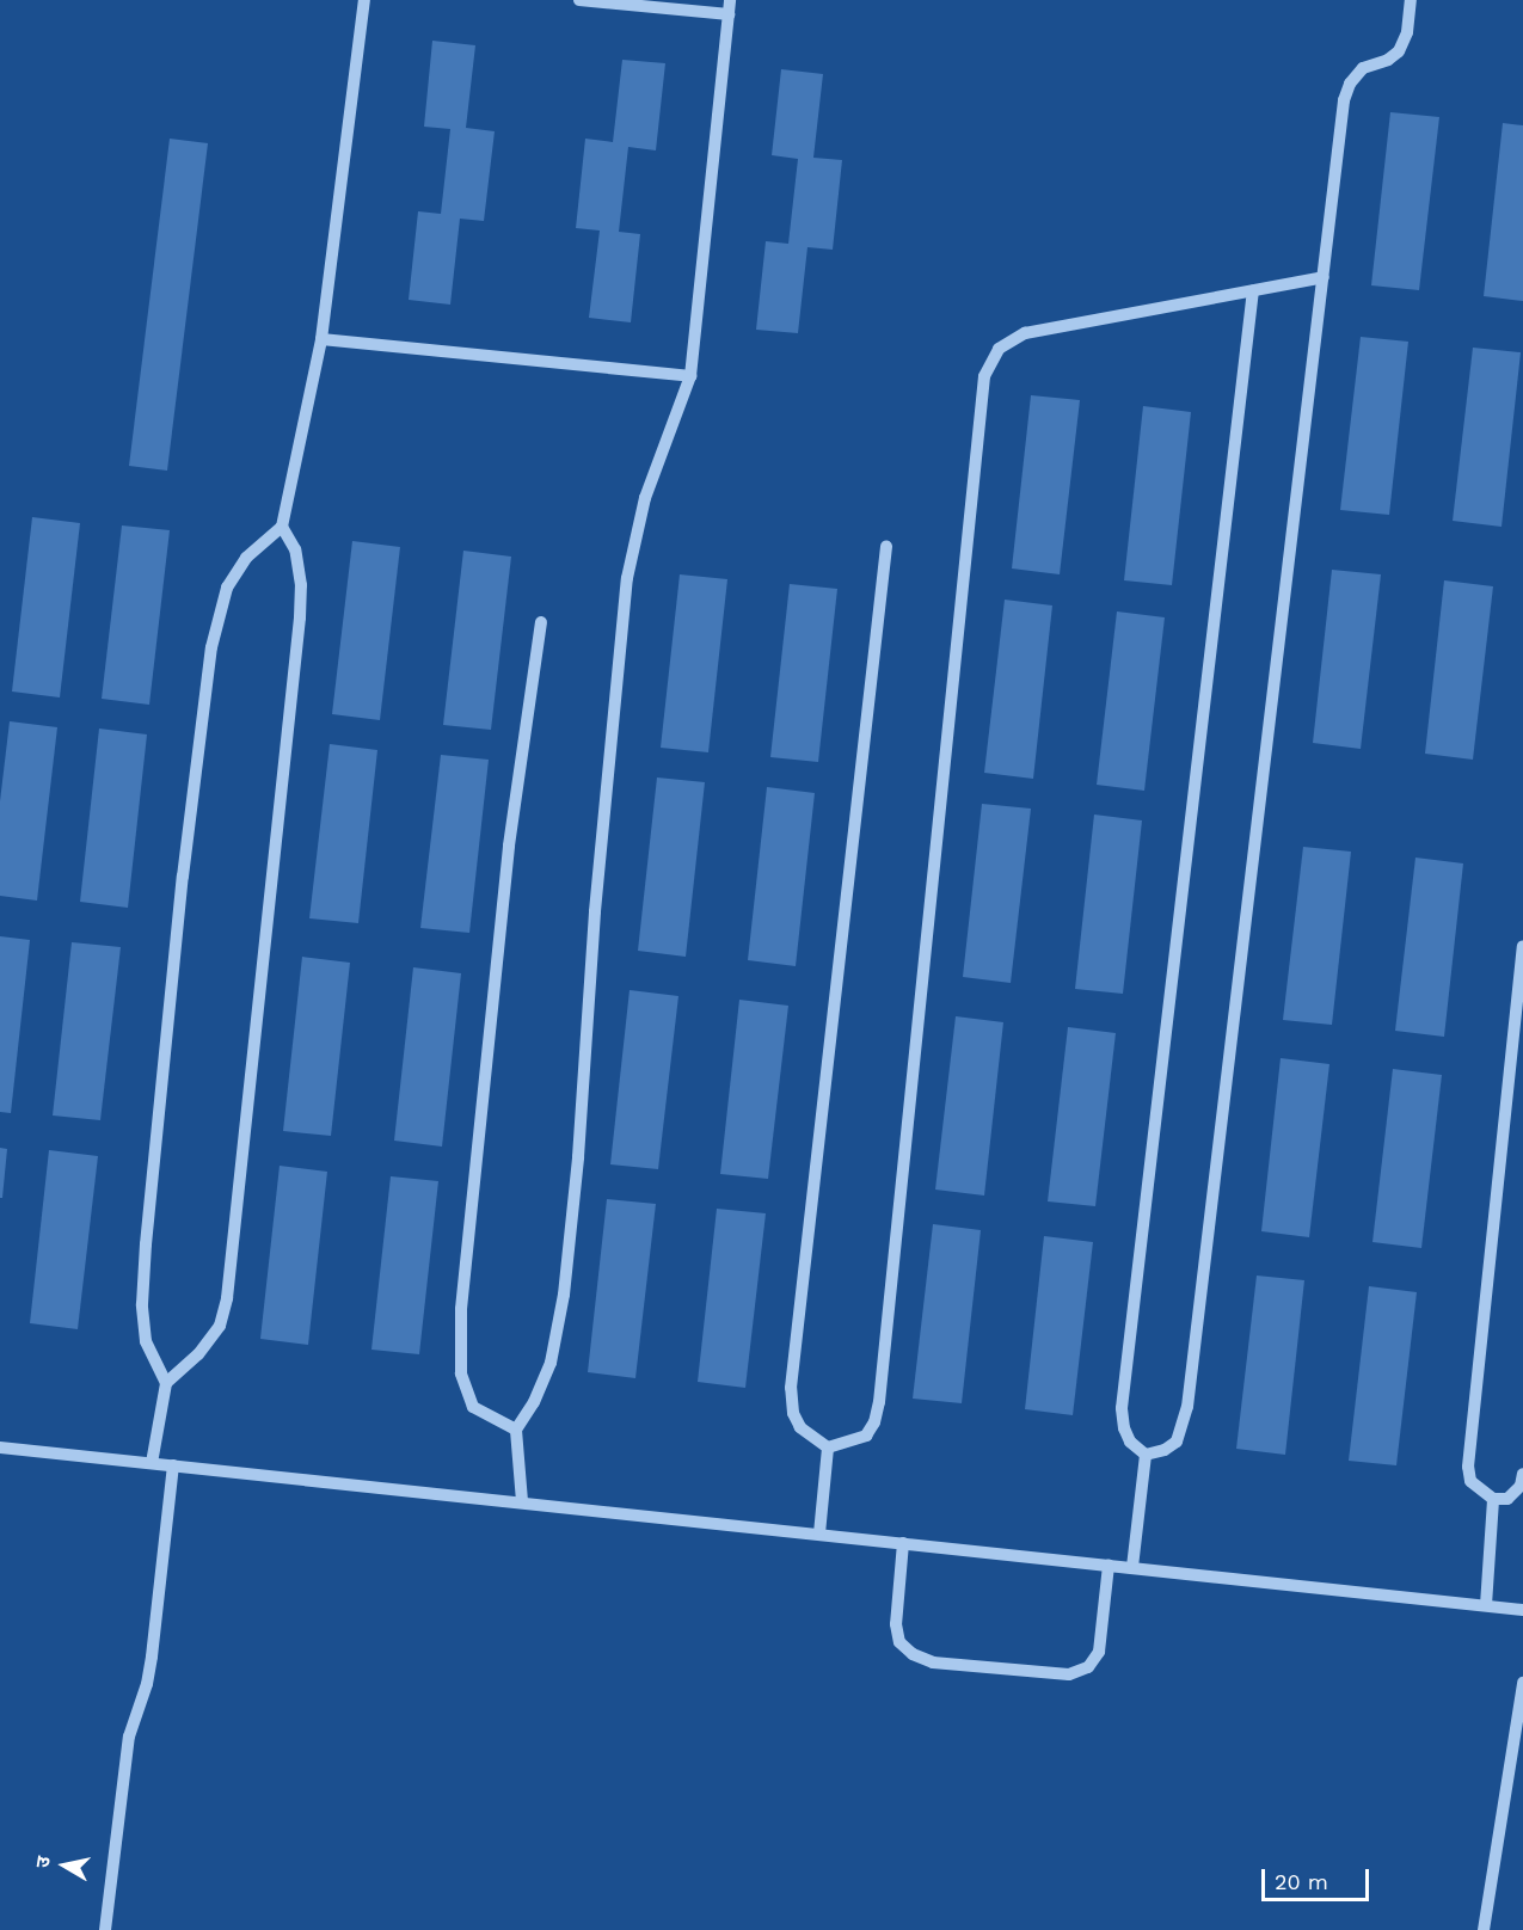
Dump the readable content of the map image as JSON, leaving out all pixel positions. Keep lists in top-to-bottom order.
{
  "scale_bar": "20 m",
  "north": "left"
}
